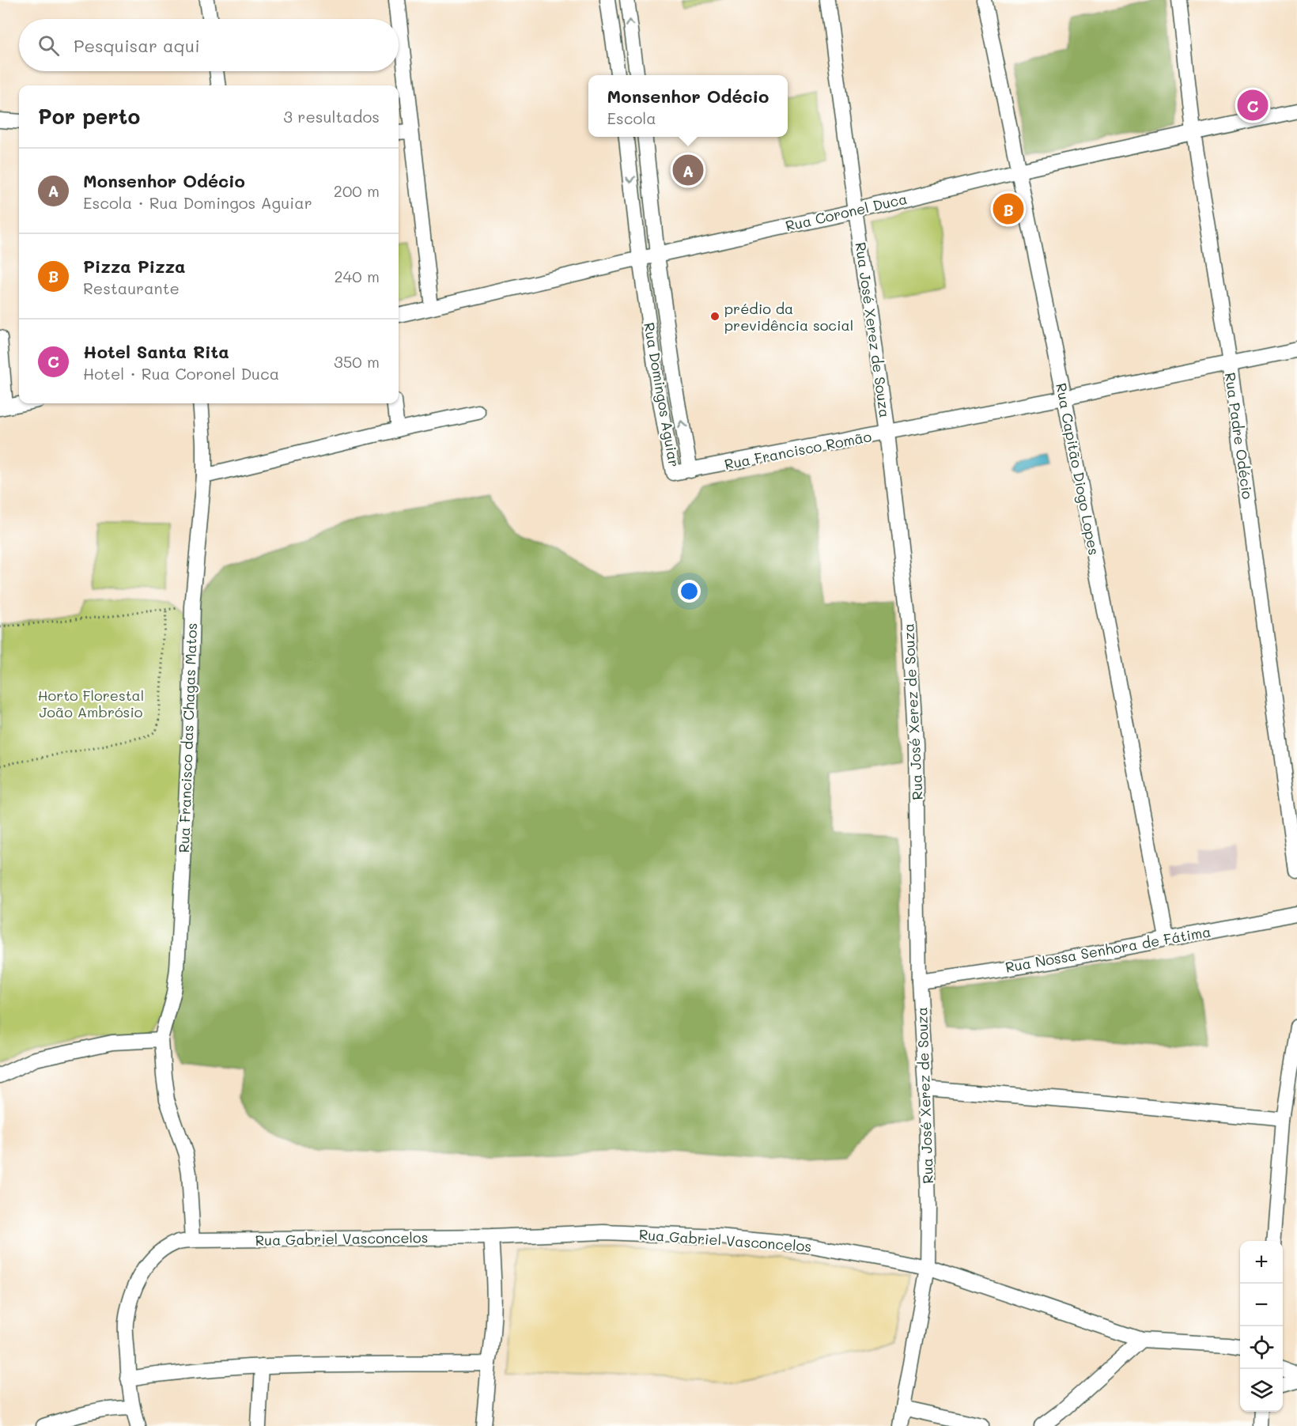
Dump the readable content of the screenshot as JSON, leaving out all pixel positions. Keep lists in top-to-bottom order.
{
  "streets": {
    "street": [
      "Rua Coronel Duca",
      "Rua José Xerez de Souza",
      "Rua Domingos Aguiar",
      "Rua Padre Odécio",
      "Rua Francisco Romão",
      "Rua Capitão Diogo Lopes",
      "Rua Francisco das Chagas Matos",
      "Rua Nossa Senhora de Fátima",
      "Rua Gabriel Vasconcelos"
    ]
  },
  "crossings": [
    ["Rua Coronel Duca", "Rua José Xerez de Souza"],
    ["Rua Coronel Duca", "Rua Domingos Aguiar"],
    ["Rua Coronel Duca", "Rua Padre Odécio"],
    ["Rua Coronel Duca", "Rua Capitão Diogo Lopes"],
    ["Rua José Xerez de Souza", "Rua Francisco Romão"],
    ["Rua José Xerez de Souza", "Rua Nossa Senhora de Fátima"],
    ["Rua José Xerez de Souza", "Rua Gabriel Vasconcelos"],
    ["Rua Domingos Aguiar", "Rua Francisco Romão"],
    ["Rua Padre Odécio", "Rua Francisco Romão"],
    ["Rua Francisco Romão", "Rua Capitão Diogo Lopes"],
    ["Rua Capitão Diogo Lopes", "Rua Nossa Senhora de Fátima"],
    ["Rua Francisco das Chagas Matos", "Rua Gabriel Vasconcelos"]
  ],
  "parks": ["Horto Florestal João Ambrósio"],
  "places": ["prédio da previdência social"],
  "page": {
    "search": "Pesquisar aqui",
    "popup": ["Monsenhor Odécio", "Escola"],
    "heading": ["Por perto", "3 resultados"],
    "pins": ["C", "A", "B"],
    "list": [
      {
        "mark": "A",
        "name": "Monsenhor Odécio",
        "note": "Escola · Rua Domingos Aguiar",
        "value": "200 m"
      },
      {
        "mark": "B",
        "name": "Pizza Pizza",
        "note": "Restaurante",
        "value": "240 m"
      },
      {
        "mark": "C",
        "name": "Hotel Santa Rita",
        "note": "Hotel · Rua Coronel Duca",
        "value": "350 m"
      }
    ],
    "map_buttons": ["+", "−"]
  }
}
